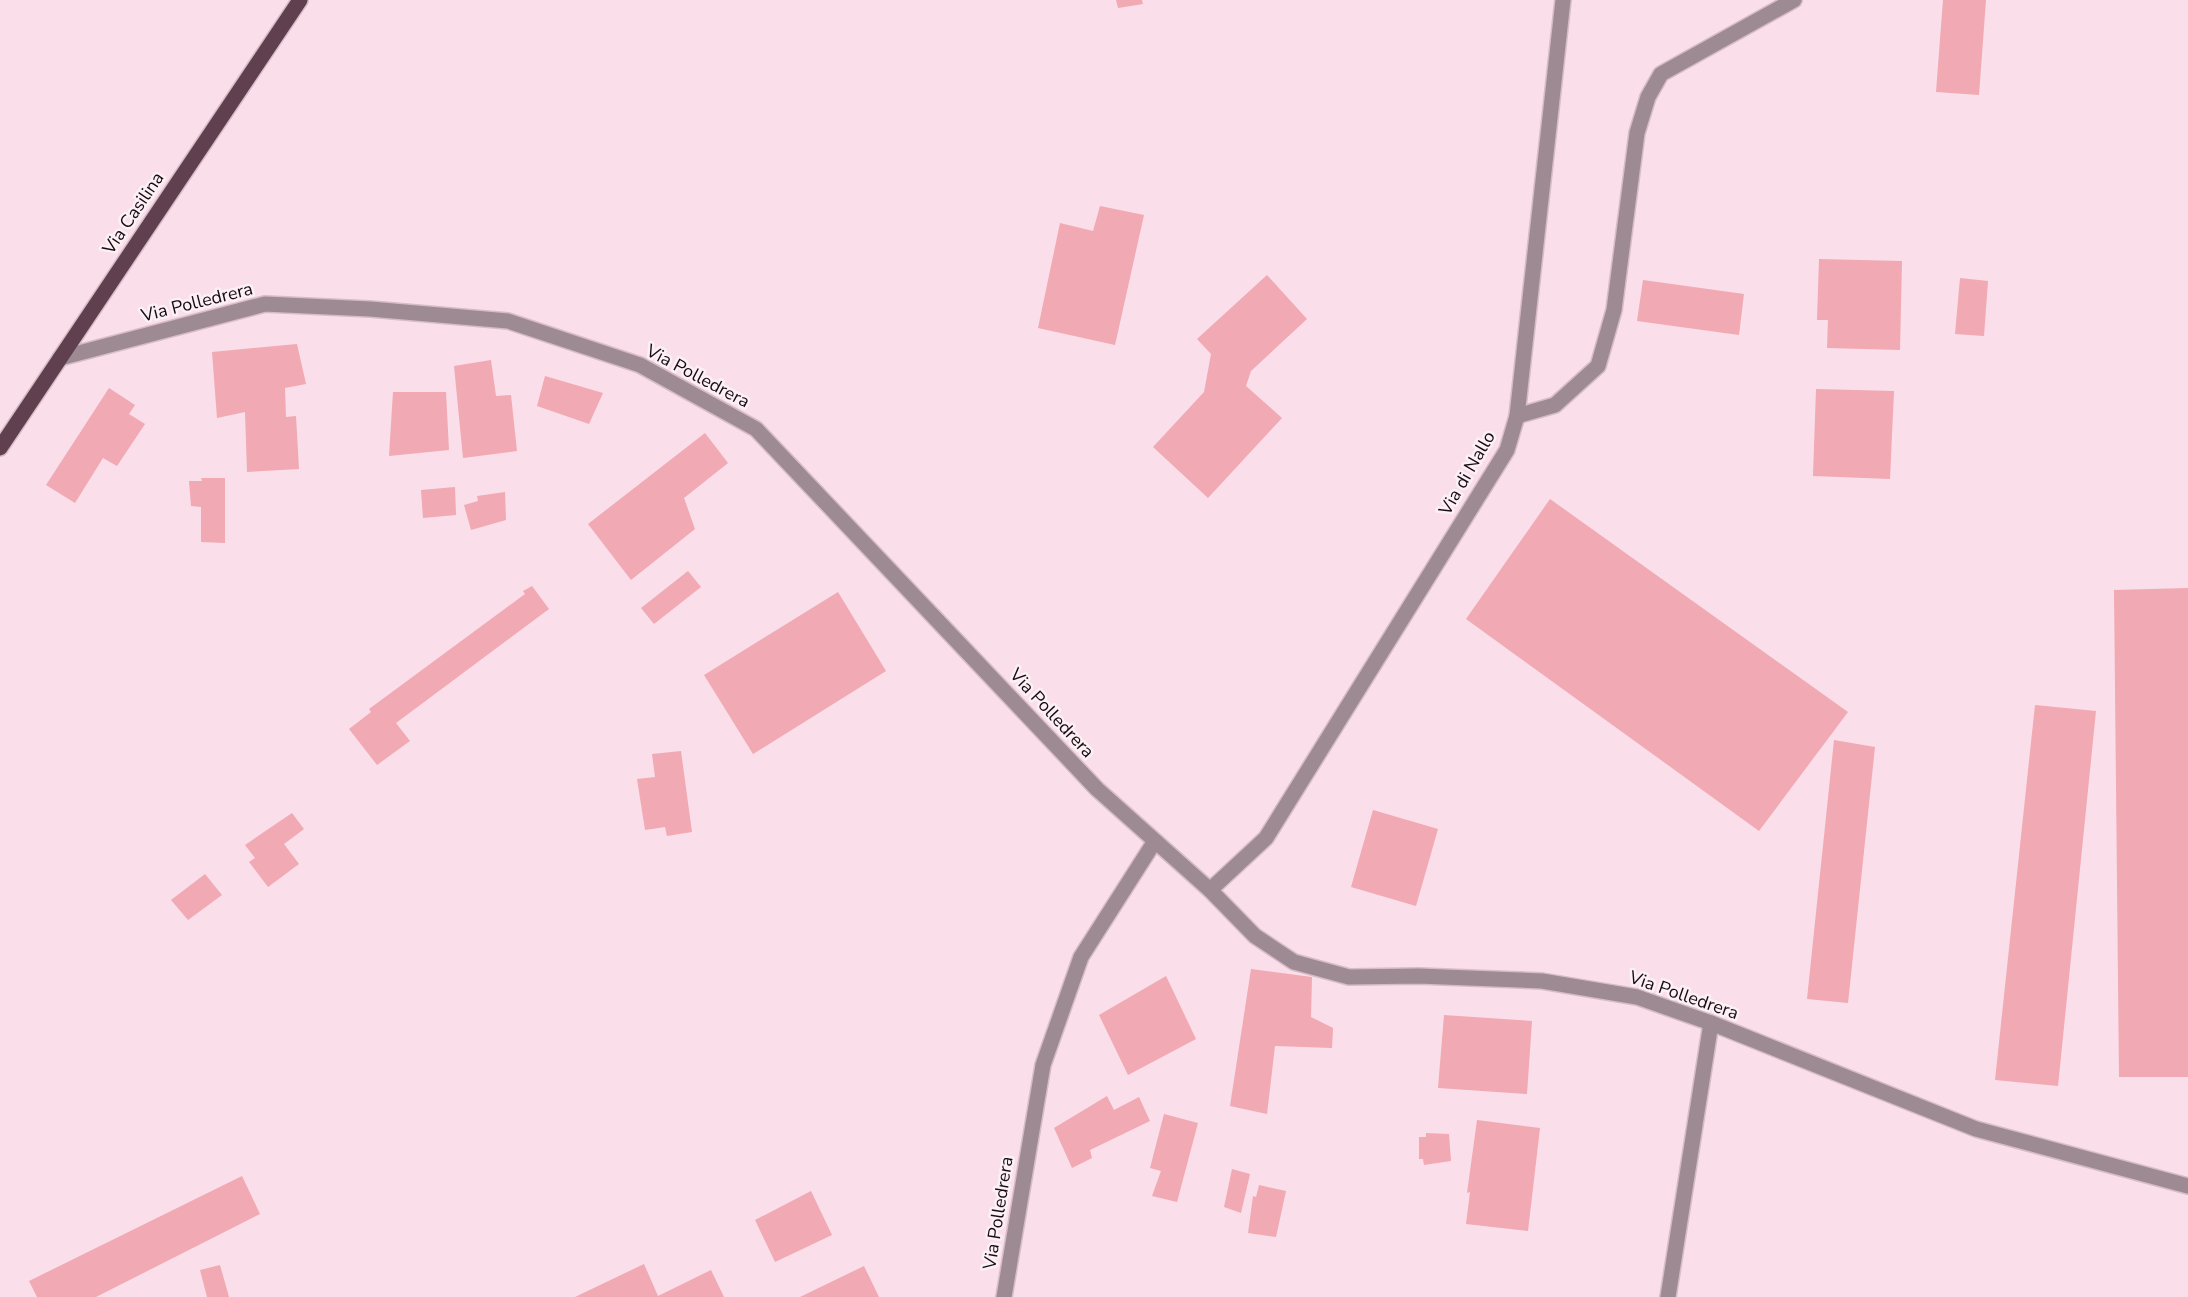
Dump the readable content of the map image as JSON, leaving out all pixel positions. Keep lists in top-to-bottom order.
{
  "streets": {
    "main road": ["Via Casilina"],
    "street": ["Via Polledrera", "Via di Nallo"]
  },
  "crossings": [
    ["Via Casilina", "Via Polledrera"],
    ["Via Polledrera", "Via di Nallo"]
  ]
}
